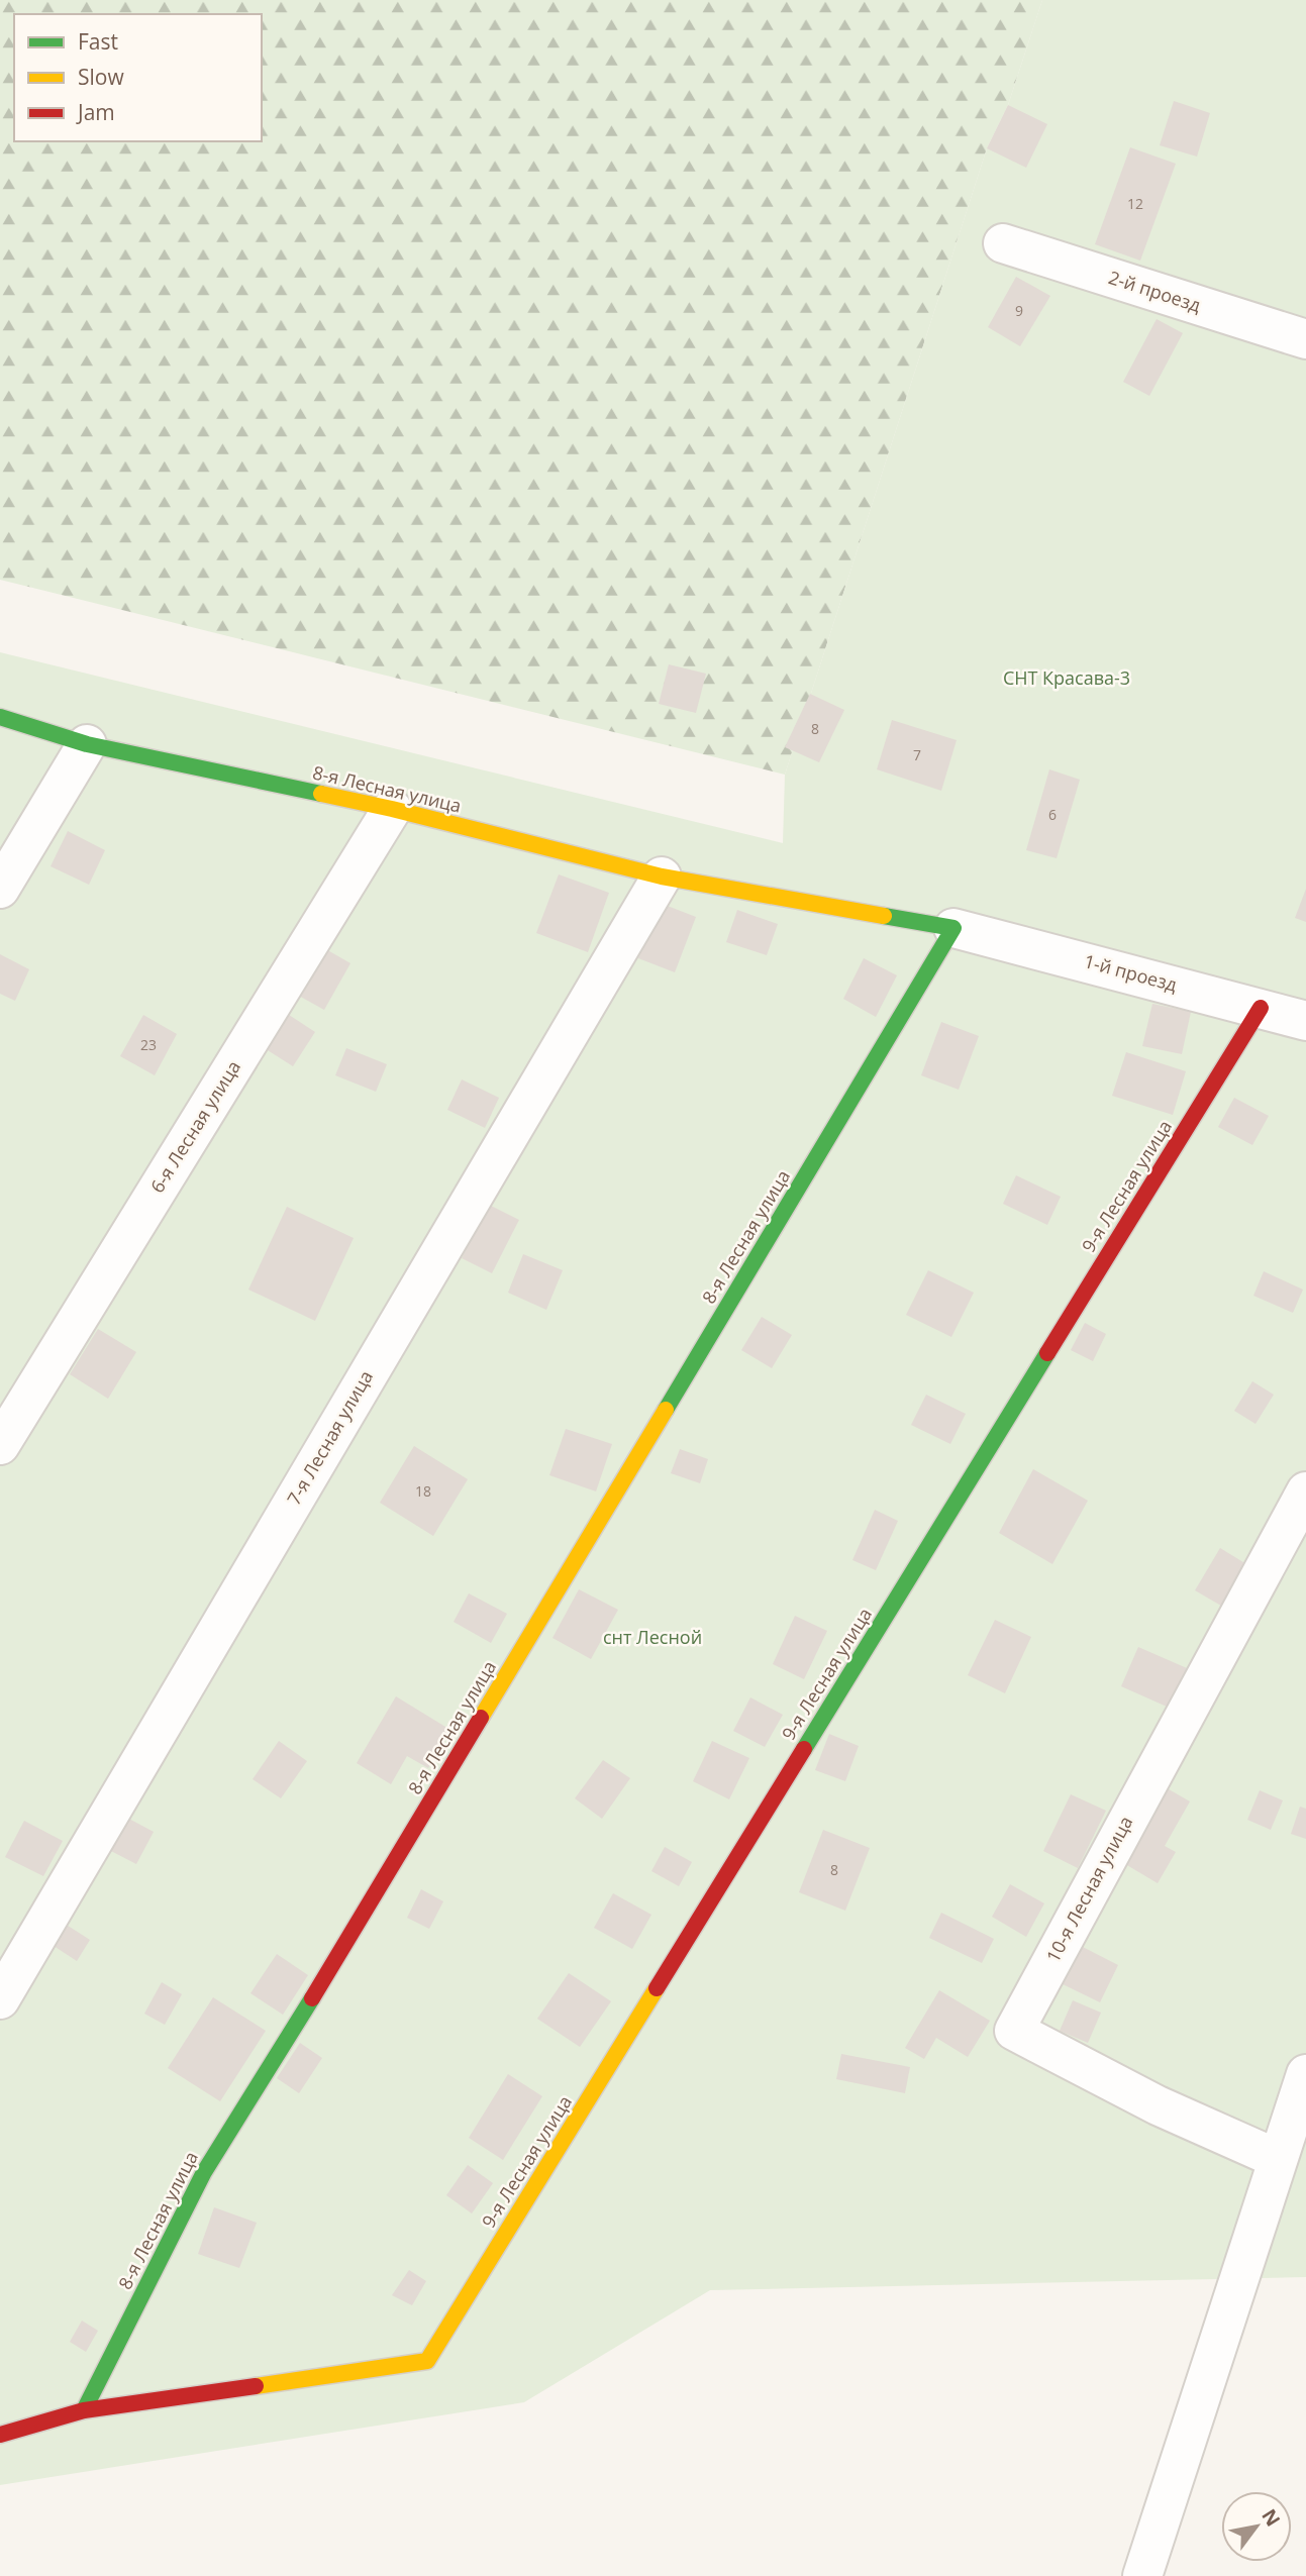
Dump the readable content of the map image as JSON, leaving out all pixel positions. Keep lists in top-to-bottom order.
{
  "streets": {
    "street": [
      "2-й проезд",
      "8-я Лесная улица",
      "1-й проезд",
      "6-я Лесная улица",
      "9-я Лесная улица",
      "7-я Лесная улица",
      "10-я Лесная улица"
    ]
  },
  "crossings": [
    ["8-я Лесная улица", "1-й проезд"],
    ["8-я Лесная улица", "6-я Лесная улица"],
    ["8-я Лесная улица", "9-я Лесная улица"],
    ["8-я Лесная улица", "7-я Лесная улица"],
    ["1-й проезд", "9-я Лесная улица"]
  ],
  "parks": ["СНТ Красава-3", "снт Лесной"],
  "house_numbers": [
    "12",
    "9",
    "8",
    "7",
    "6",
    "23",
    "18",
    "8"
  ],
  "legend": ["Fast", "Slow", "Jam"],
  "north": "top right"
}
